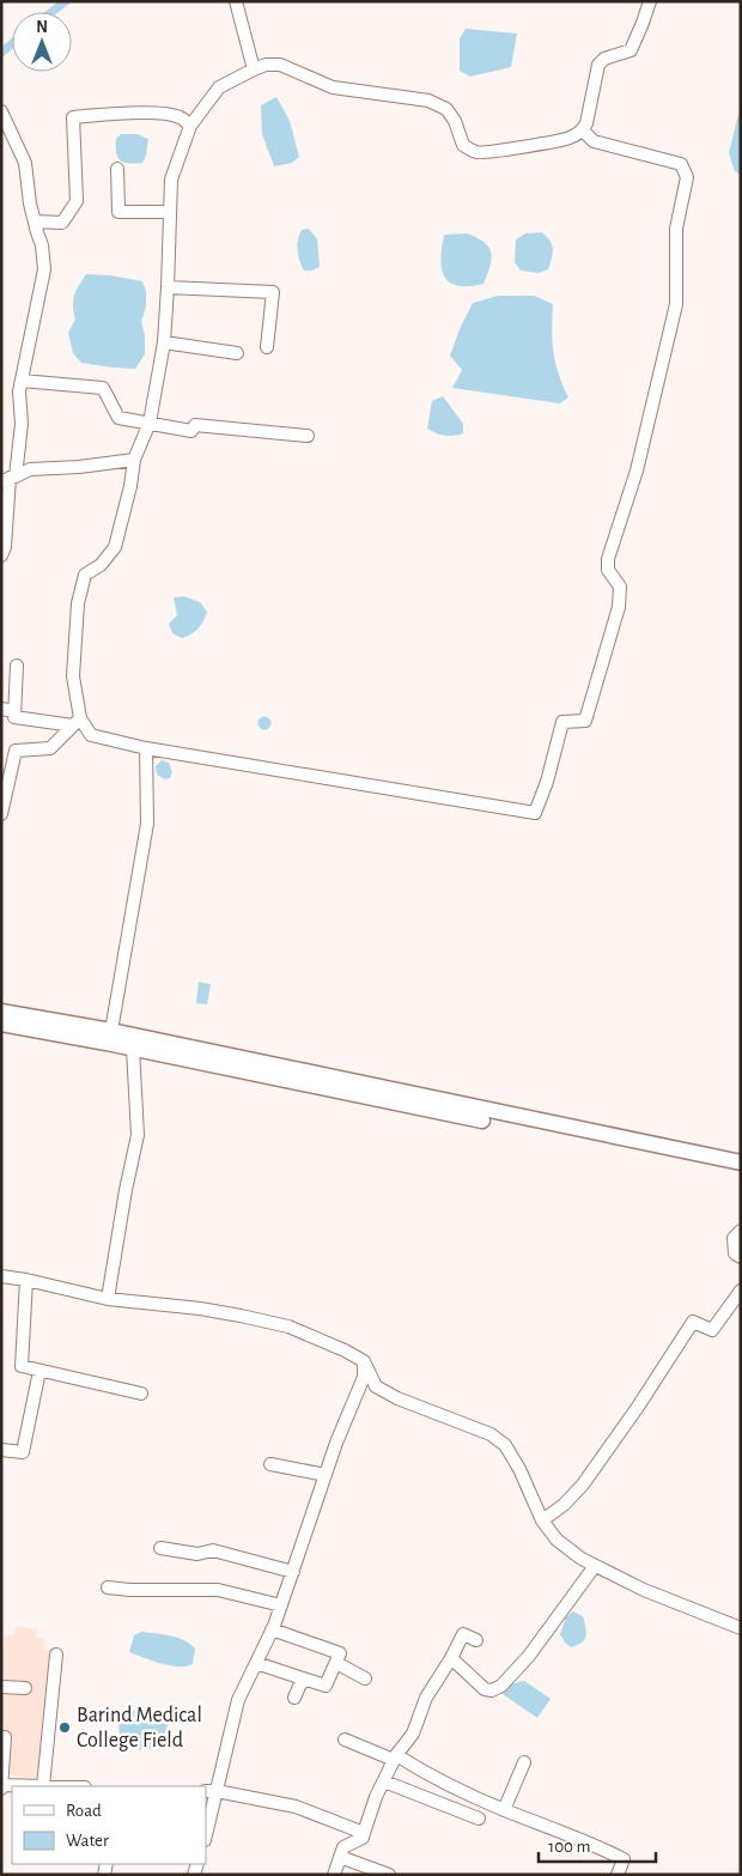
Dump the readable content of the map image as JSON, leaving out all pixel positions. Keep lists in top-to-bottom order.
{
  "places": ["Barind Medical College Field"],
  "legend": ["Road", "Water"],
  "scale_bar": "100 m",
  "north": "top"
}
